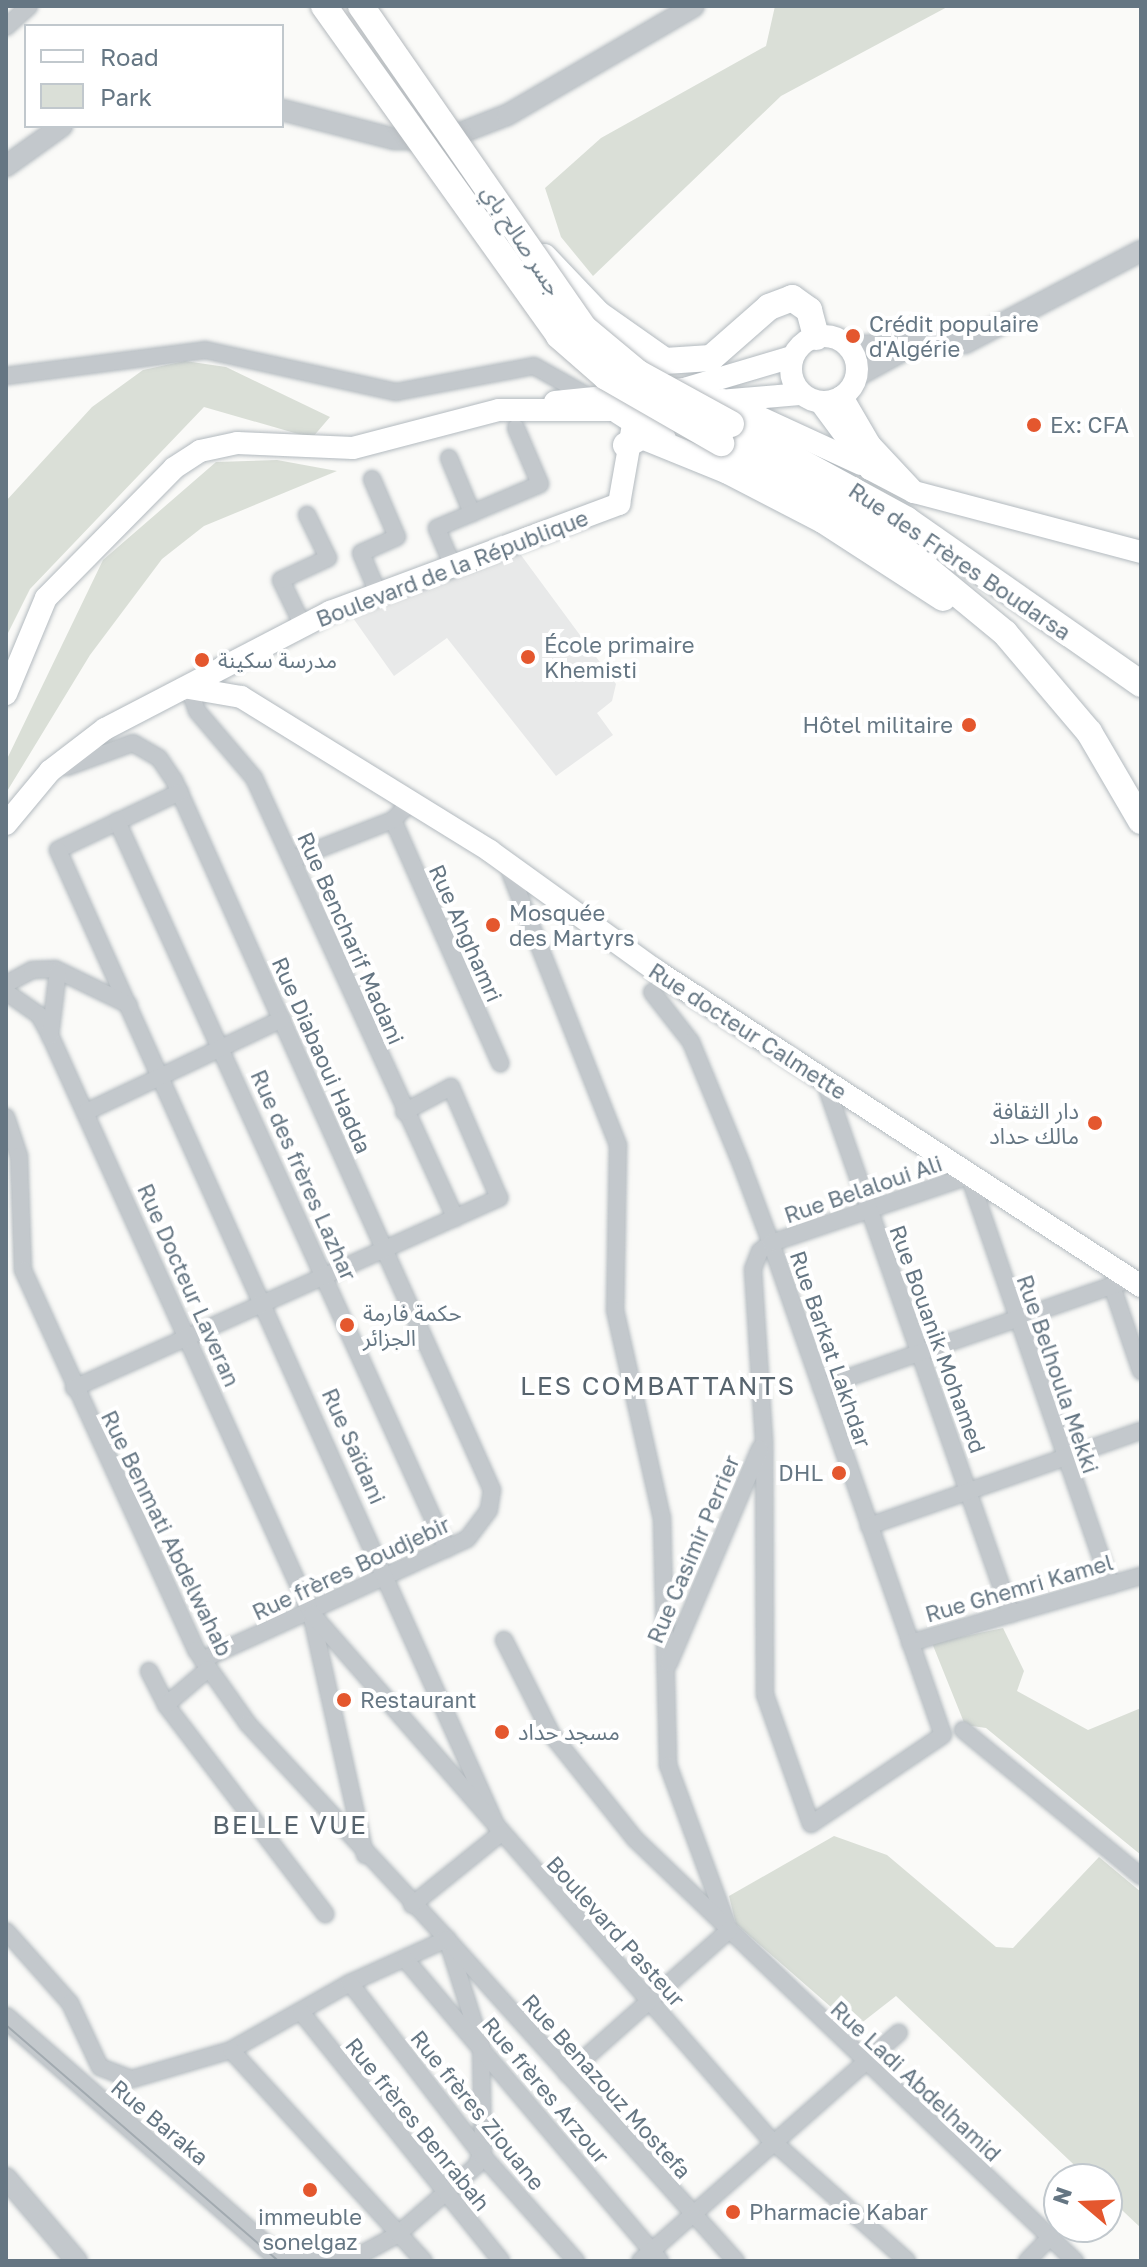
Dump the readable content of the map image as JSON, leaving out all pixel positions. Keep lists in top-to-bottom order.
{
  "streets": {
    "highway": ["جسر صالح باي", "Rue des Frères Boudarsa"],
    "main road": ["Boulevard de la République", "Rue docteur Calmette"],
    "street": [
      "Rue Ahghamri",
      "Rue Bencharif Madani",
      "Rue Diabaoui Hadda",
      "Rue des frères Lazhar",
      "Rue Belaloui Ali",
      "Rue Docteur Laveran",
      "Rue Bouanik Mohamed",
      "Rue Barkat Lakhdar",
      "Rue Belhoula Mekki",
      "Rue Saïdani",
      "Rue Benmati Abdelwahab",
      "Rue Casimir Perrier",
      "Rue frères Boudjebir",
      "Rue Ghemri Kamel",
      "Boulevard Pasteur",
      "Rue Ladi Abdelhamid",
      "Rue Benazouz Mostefa",
      "Rue frères Arzour",
      "Rue frères Ziouane",
      "Rue Baraka",
      "Rue frères Benrabah"
    ]
  },
  "crossings": [
    ["جسر صالح باي", "Rue des Frères Boudarsa"],
    ["Boulevard de la République", "Rue Bencharif Madani"],
    ["Boulevard de la République", "Rue docteur Calmette"],
    ["Boulevard de la République", "Rue Diabaoui Hadda"],
    ["Rue Bencharif Madani", "Rue docteur Calmette"],
    ["Rue docteur Calmette", "Rue Belaloui Ali"],
    ["Rue docteur Calmette", "Rue Bouanik Mohamed"],
    ["Rue docteur Calmette", "Rue Belhoula Mekki"],
    ["Rue Diabaoui Hadda", "Rue frères Boudjebir"],
    ["Rue des frères Lazhar", "Rue Saïdani"],
    ["Rue des frères Lazhar", "Rue frères Boudjebir"],
    ["Rue Belaloui Ali", "Rue Bouanik Mohamed"],
    ["Rue Belaloui Ali", "Rue Barkat Lakhdar"],
    ["Rue Belaloui Ali", "Rue Belhoula Mekki"],
    ["Rue Docteur Laveran", "Rue frères Boudjebir"],
    ["Rue Docteur Laveran", "Boulevard Pasteur"],
    ["Rue Bouanik Mohamed", "Rue Ghemri Kamel"],
    ["Rue Barkat Lakhdar", "Rue Casimir Perrier"],
    ["Rue Barkat Lakhdar", "Rue Ghemri Kamel"],
    ["Rue Belhoula Mekki", "Rue Ghemri Kamel"],
    ["Rue Saïdani", "Rue frères Boudjebir"],
    ["Rue Saïdani", "Boulevard Pasteur"],
    ["Rue Benmati Abdelwahab", "Rue frères Boudjebir"],
    ["Rue Benmati Abdelwahab", "Rue Benazouz Mostefa"],
    ["Rue Benmati Abdelwahab", "Rue frères Arzour"],
    ["Rue Benmati Abdelwahab", "Rue frères Ziouane"],
    ["Rue frères Boudjebir", "Boulevard Pasteur"]
  ],
  "districts": ["LES COMBATTANTS", "BELLE VUE"],
  "places": [
    "Crédit populaire d'Algérie",
    "Ex: CFA",
    "École primaire Khemisti",
    "مدرسة سكينة",
    "Hôtel militaire",
    "Mosquée des Martyrs",
    "دار الثقافة مالك حداد",
    "حكمة فارمة الجزائر",
    "DHL",
    "Restaurant",
    "مسجد حداد",
    "immeuble sonelgaz",
    "Pharmacie Kabar"
  ],
  "legend": ["Road", "Park"],
  "north": "left"
}
